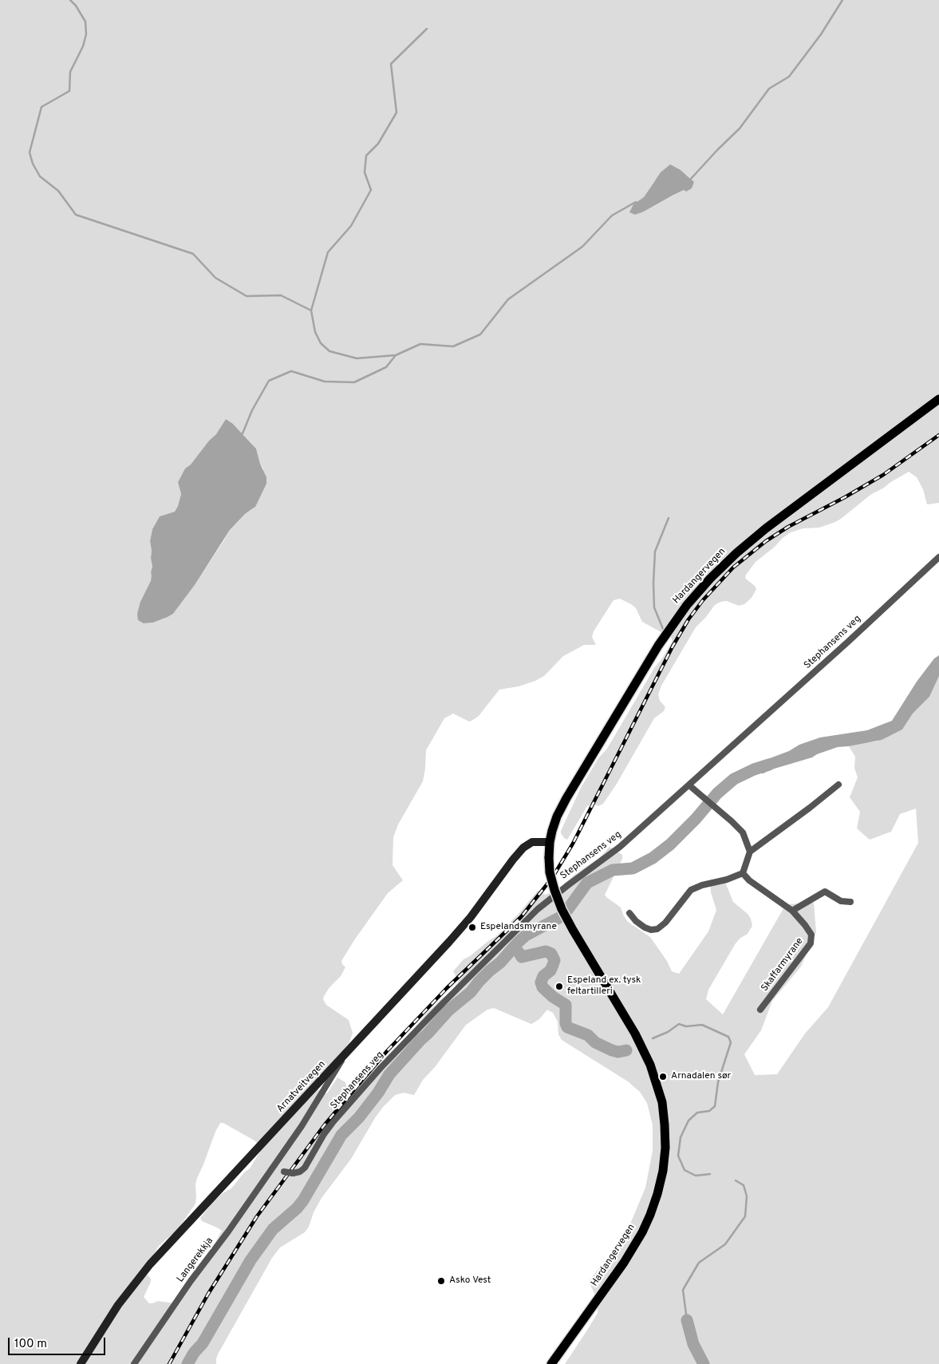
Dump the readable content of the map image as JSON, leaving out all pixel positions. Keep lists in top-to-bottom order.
{
  "streets": {
    "main road": ["Hardangervegen", "Arnatveitvegen"],
    "street": ["Stephansens veg", "Skaffarmyrane", "Langerekkja"]
  },
  "crossings": [
    ["Hardangervegen", "Arnatveitvegen"],
    ["Stephansens veg", "Langerekkja"],
    ["Arnatveitvegen", "Langerekkja"]
  ],
  "places": [
    "Espelandsmyrane",
    "Espeland ex. tysk feltartilleri",
    "Arnadalen sør",
    "Asko Vest"
  ],
  "scale_bar": "100 m"
}
